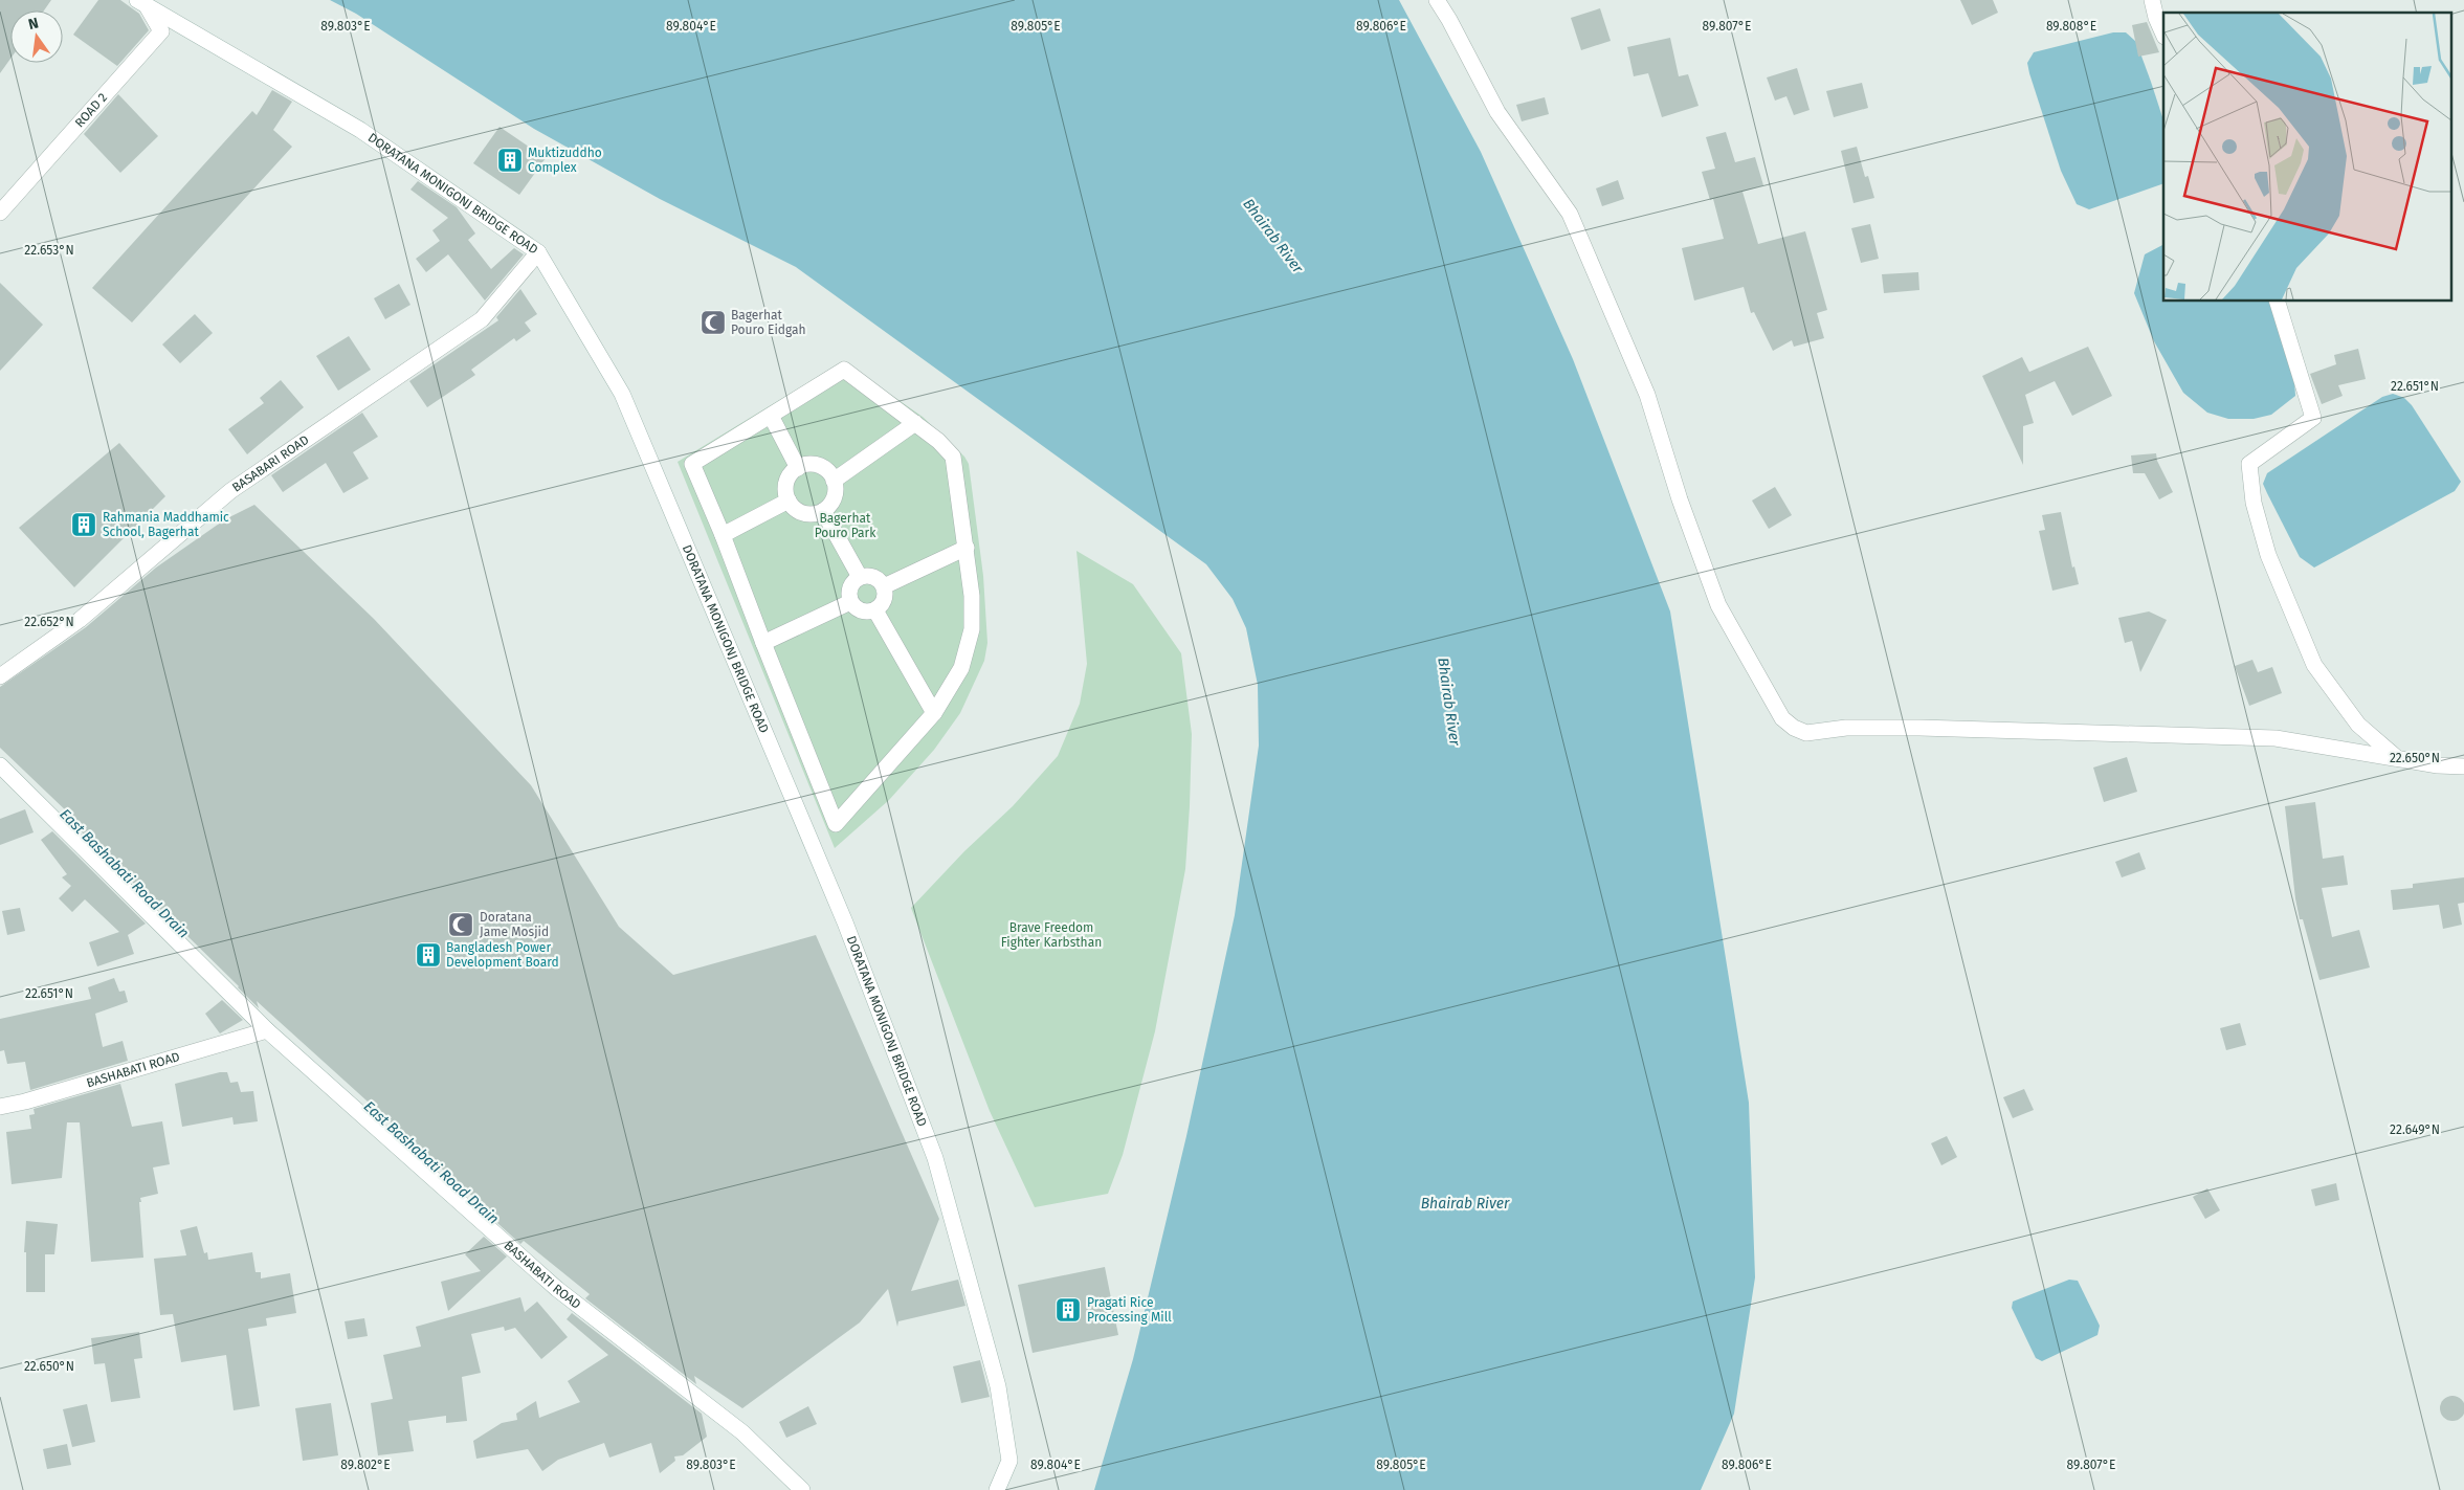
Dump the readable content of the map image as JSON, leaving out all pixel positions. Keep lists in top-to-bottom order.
{
  "streets": {
    "street": [
      "ROAD 2",
      "DORATANA MONIGONJ BRIDGE ROAD",
      "BASABARI ROAD",
      "BASHABATI ROAD"
    ]
  },
  "crossings": [
    ["ROAD 2", "DORATANA MONIGONJ BRIDGE ROAD"],
    ["DORATANA MONIGONJ BRIDGE ROAD", "BASABARI ROAD"]
  ],
  "water": ["Bhairab River", "East Bashabati Road Drain"],
  "parks": ["Bagerhat Pouro Park", "Brave Freedom Fighter Karbsthan"],
  "places": {
    "building": [
      "Muktizuddho Complex",
      "Rahmania Maddhamic School, Bagerhat",
      "Bangladesh Power Development Board",
      "Pragati Rice Processing Mill"
    ],
    "mosque": ["Bagerhat Pouro Eidgah", "Doratana Jame Mosjid"]
  },
  "north": "top",
  "coordinates": [
    "89.806°E",
    "89.807°E",
    "89.808°E",
    "89.803°E",
    "89.804°E",
    "89.805°E",
    "22.653°N",
    "22.651°N",
    "22.652°N",
    "22.650°N",
    "22.649°N",
    "89.802°E"
  ]
}
